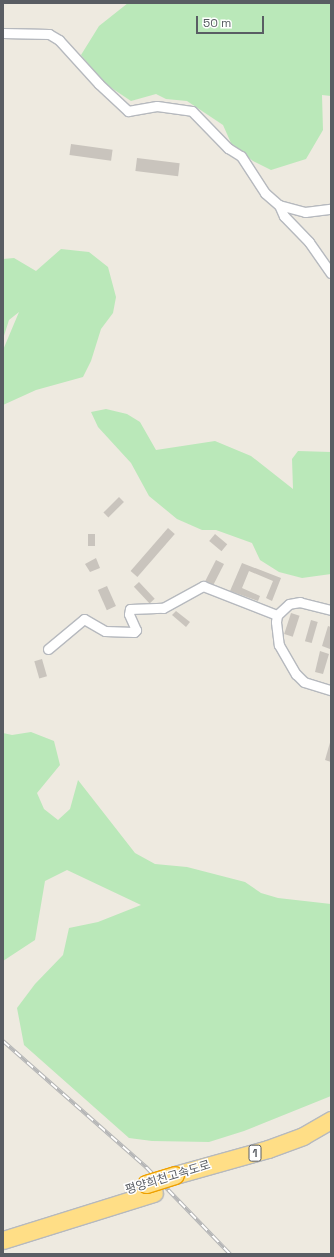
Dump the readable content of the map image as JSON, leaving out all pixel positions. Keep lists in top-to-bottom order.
{
  "streets": {
    "highway": ["1", "평양희천고속도로"]
  },
  "scale_bar": "50 m"
}
